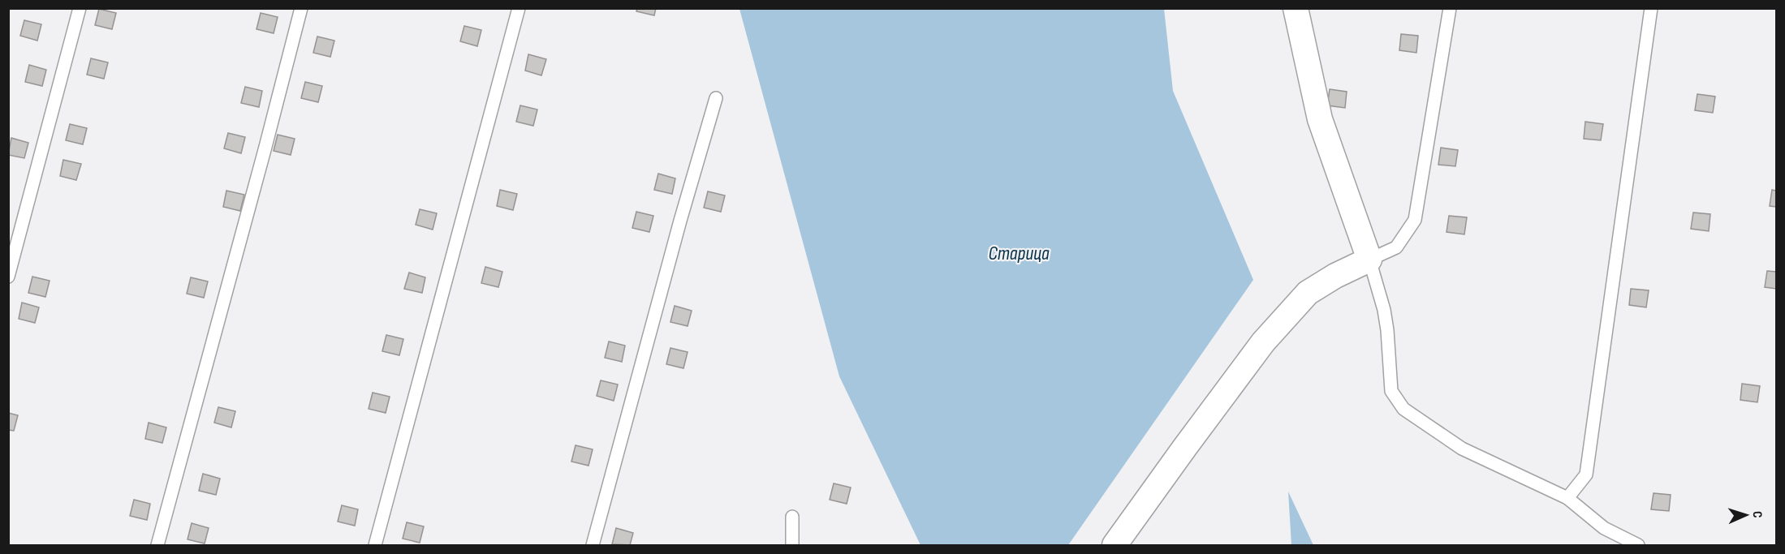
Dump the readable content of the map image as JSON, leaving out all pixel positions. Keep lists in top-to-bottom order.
{
  "water": ["Старица"],
  "north": "right"
}
